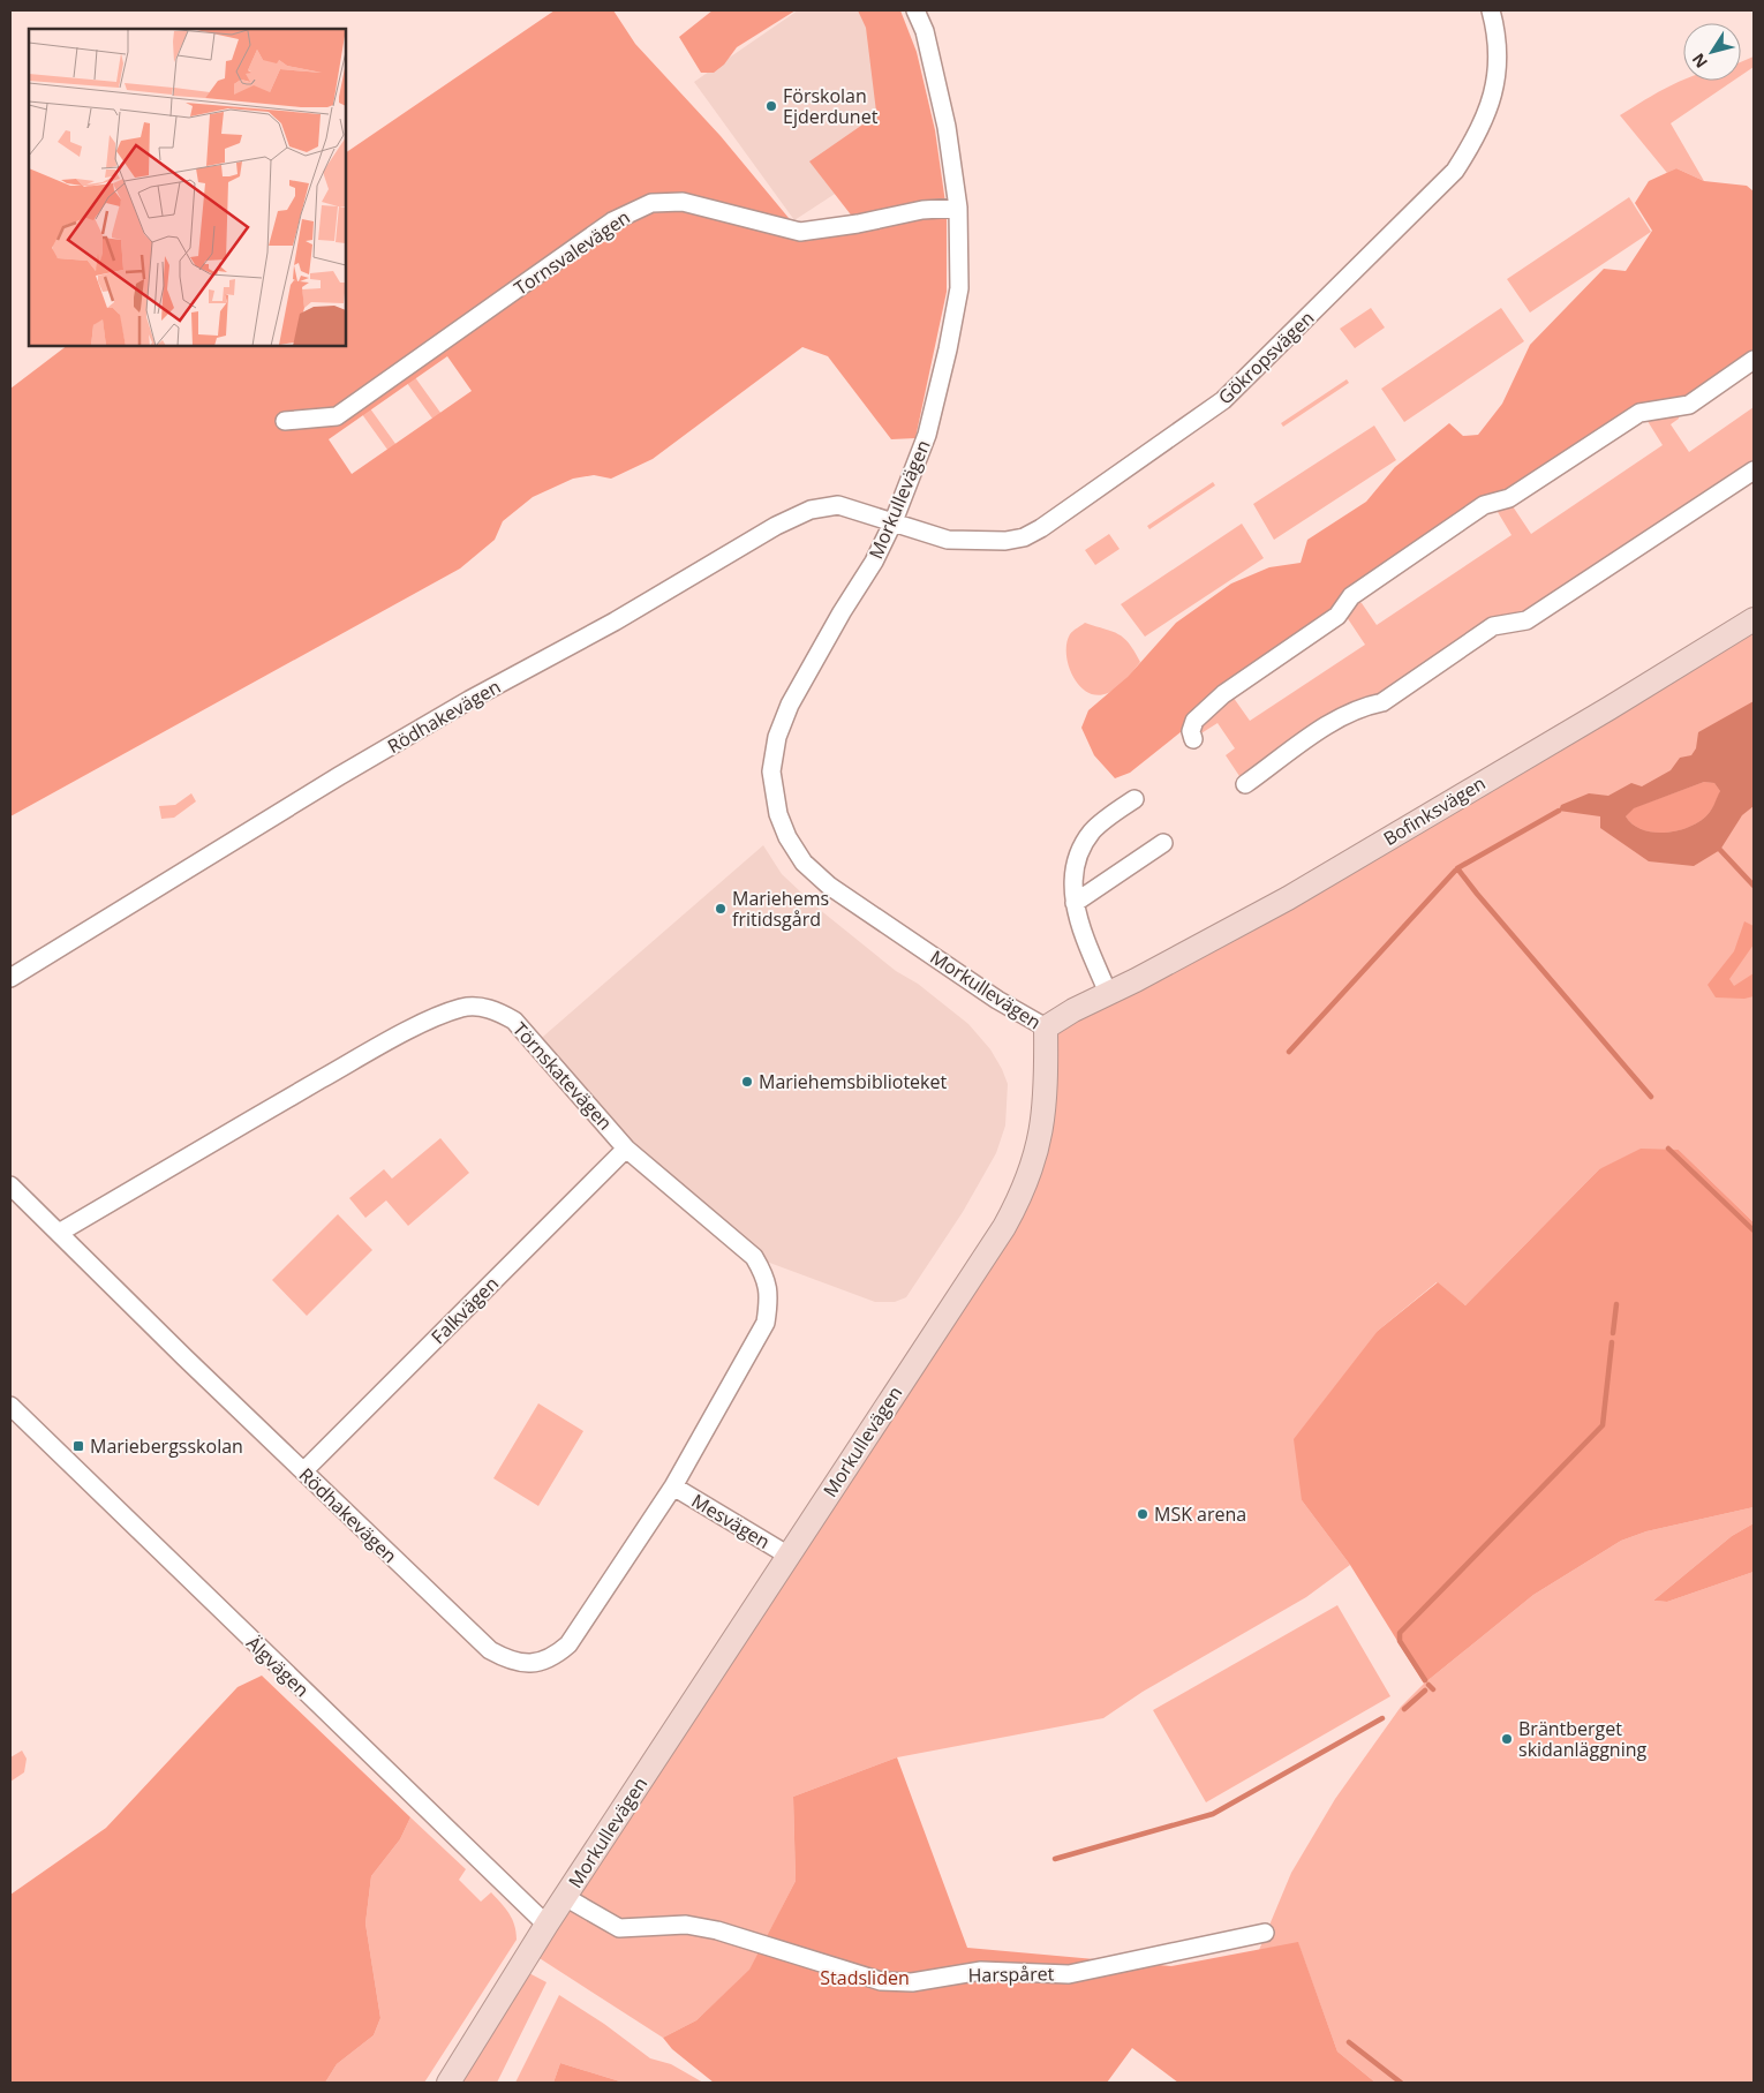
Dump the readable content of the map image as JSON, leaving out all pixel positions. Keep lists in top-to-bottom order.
{
  "streets": {
    "street": [
      "Tornsvalevägen",
      "Gökropsvägen",
      "Morkullevägen",
      "Rödhakevägen",
      "Bofinksvägen",
      "Törnskatevägen",
      "Falkvägen",
      "Mesvägen",
      "Älgvägen",
      "Harspåret"
    ]
  },
  "crossings": [
    ["Tornsvalevägen", "Morkullevägen"],
    ["Gökropsvägen", "Morkullevägen"],
    ["Gökropsvägen", "Rödhakevägen"],
    ["Morkullevägen", "Rödhakevägen"],
    ["Morkullevägen", "Bofinksvägen"],
    ["Morkullevägen", "Mesvägen"],
    ["Morkullevägen", "Älgvägen"],
    ["Morkullevägen", "Harspåret"],
    ["Rödhakevägen", "Törnskatevägen"],
    ["Rödhakevägen", "Falkvägen"],
    ["Rödhakevägen", "Mesvägen"],
    ["Törnskatevägen", "Falkvägen"],
    ["Törnskatevägen", "Mesvägen"]
  ],
  "parks": ["Stadsliden"],
  "places": {
    "other": [
      "Förskolan Ejderdunet",
      "Mariehems fritidsgård",
      "Mariehemsbiblioteket",
      "MSK arena",
      "Bräntberget skidanläggning"
    ],
    "transit": ["Mariebergsskolan"]
  },
  "north": "bottom left"
}
